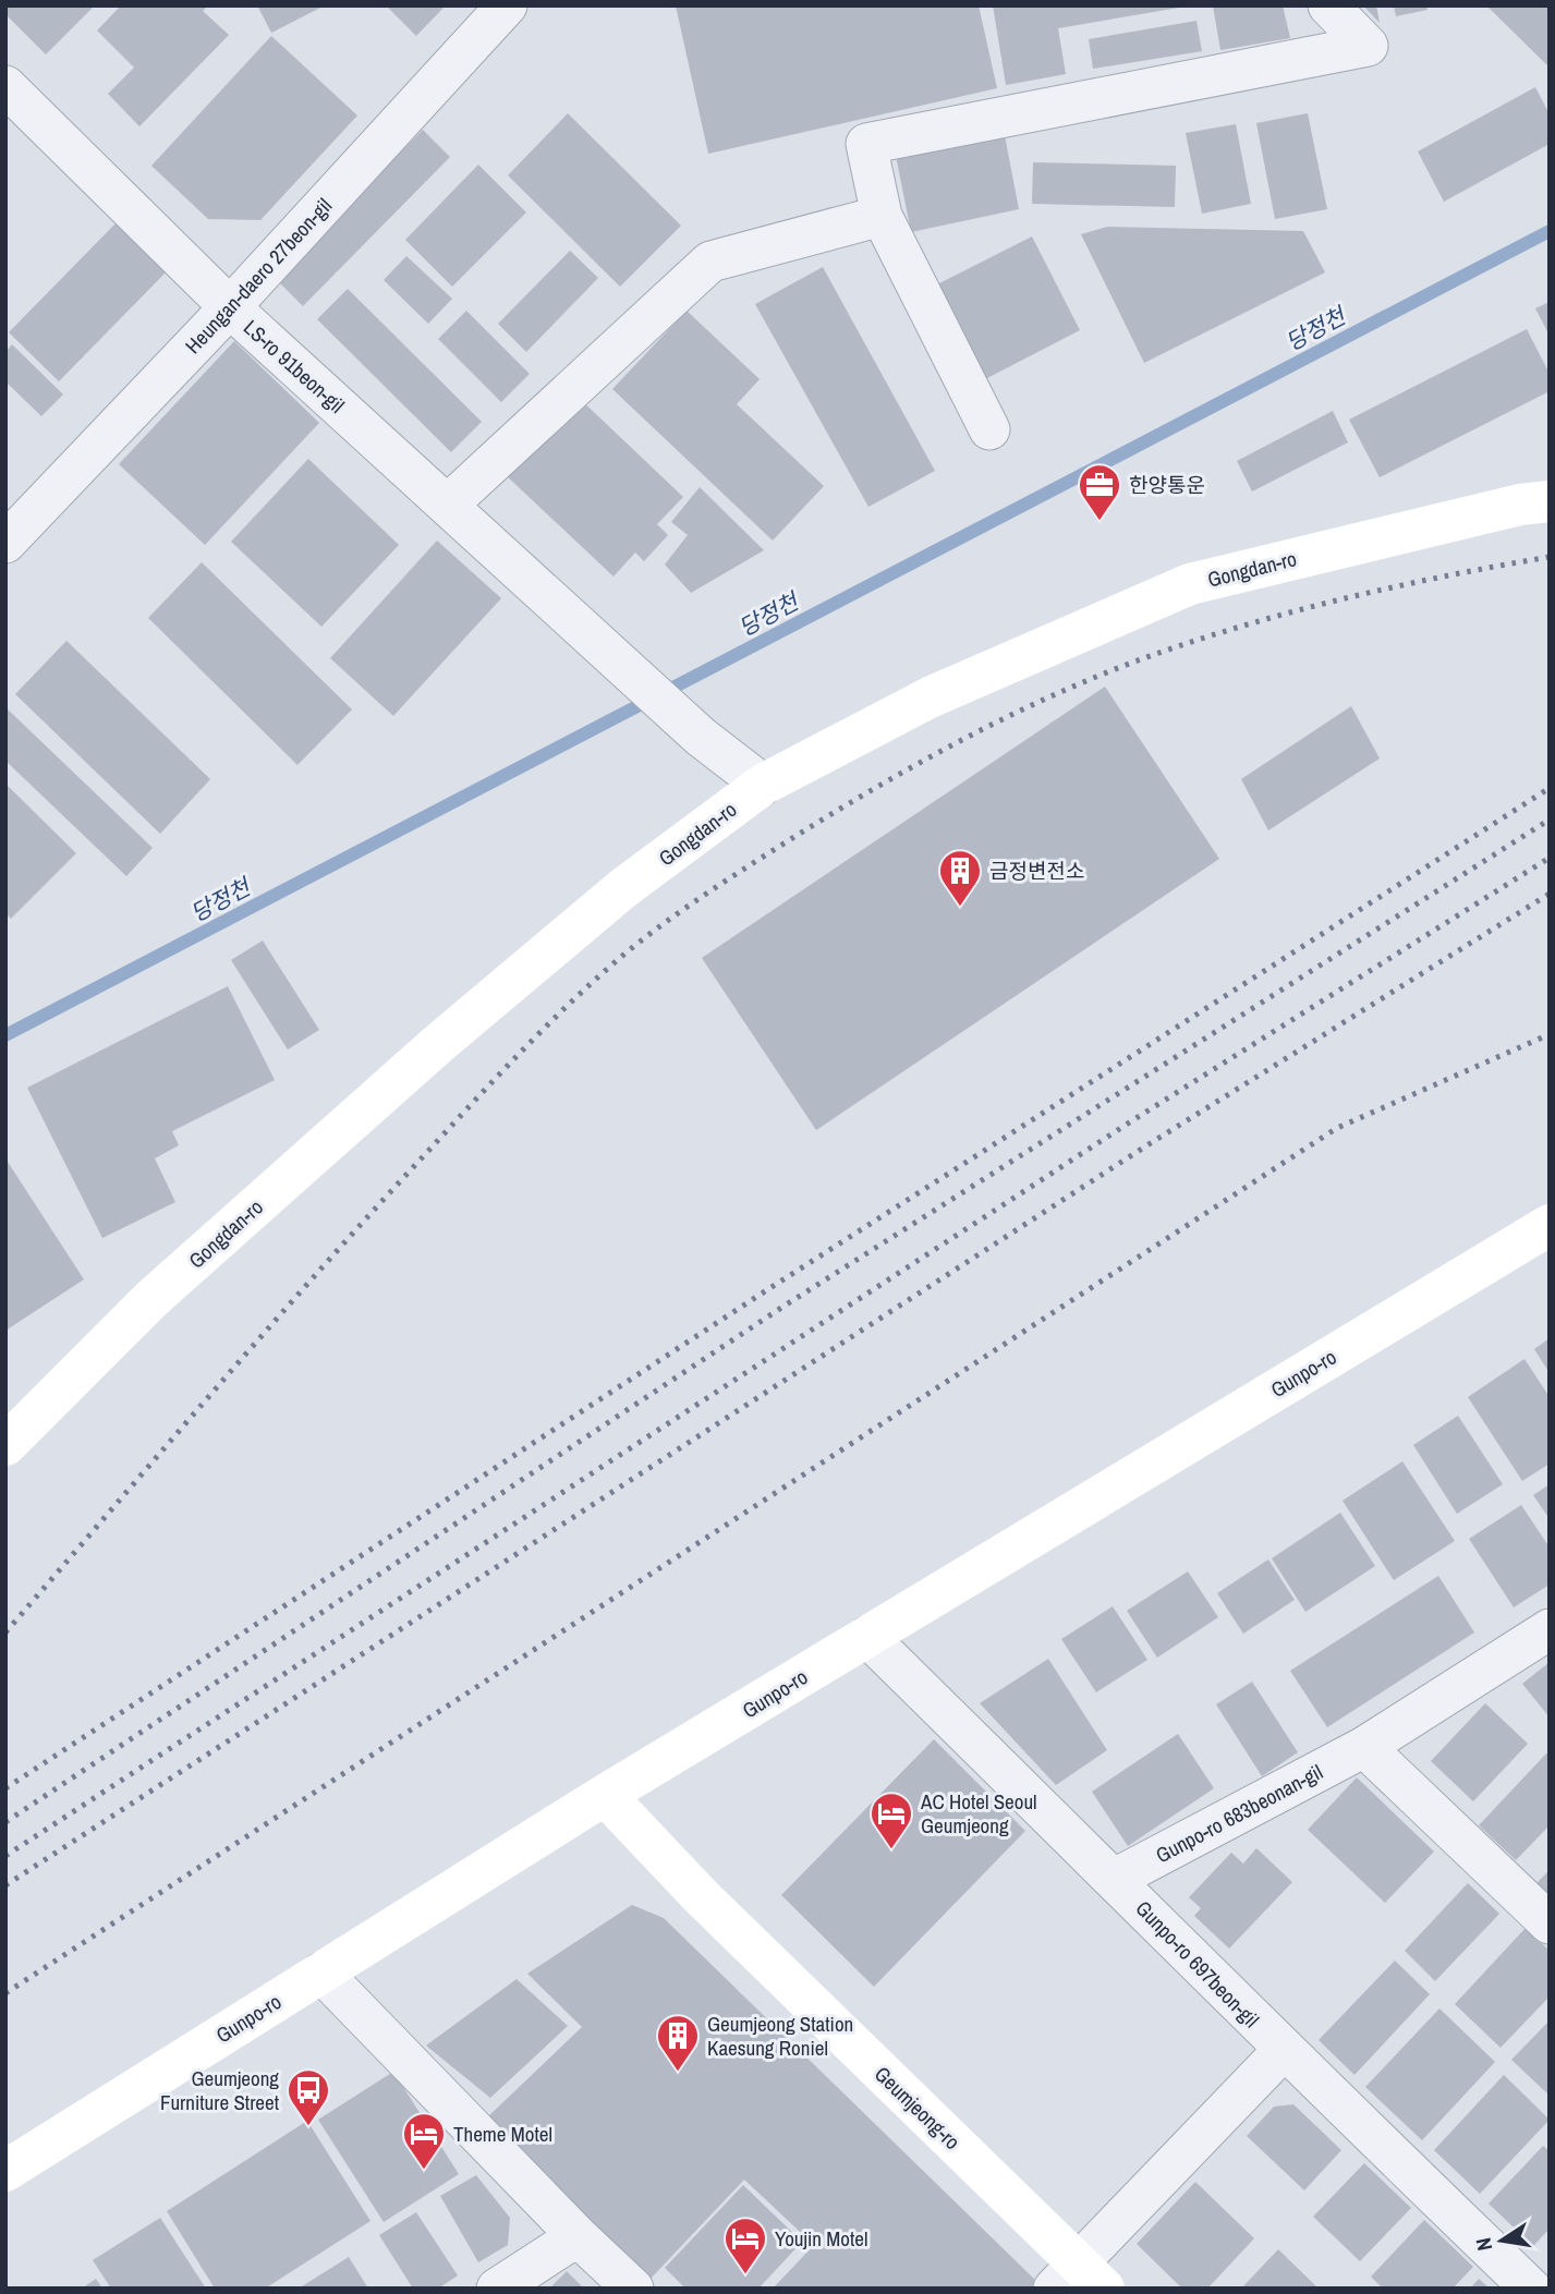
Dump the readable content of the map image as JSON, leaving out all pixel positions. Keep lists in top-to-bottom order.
{
  "streets": {
    "street": [
      "Heungan-daero 27beon-gil",
      "LS-ro 91beon-gil",
      "Gongdan-ro",
      "Gunpo-ro",
      "Gunpo-ro 683beonan-gil",
      "Gunpo-ro 697beon-gil",
      "Geumjeong-ro"
    ]
  },
  "crossings": [
    ["Heungan-daero 27beon-gil", "LS-ro 91beon-gil"],
    ["LS-ro 91beon-gil", "Gongdan-ro"],
    ["Gunpo-ro", "Gunpo-ro 697beon-gil"],
    ["Gunpo-ro", "Geumjeong-ro"],
    ["Gunpo-ro 683beonan-gil", "Gunpo-ro 697beon-gil"]
  ],
  "water": ["당정천"],
  "places": {
    "office": ["한양통운"],
    "building": ["금정변전소", "Geumjeong Station Kaesung Roniel"],
    "hotel": ["AC Hotel Seoul Geumjeong", "Theme Motel", "Youjin Motel"],
    "bus stop": ["Geumjeong Furniture Street"]
  },
  "north": "left"
}
